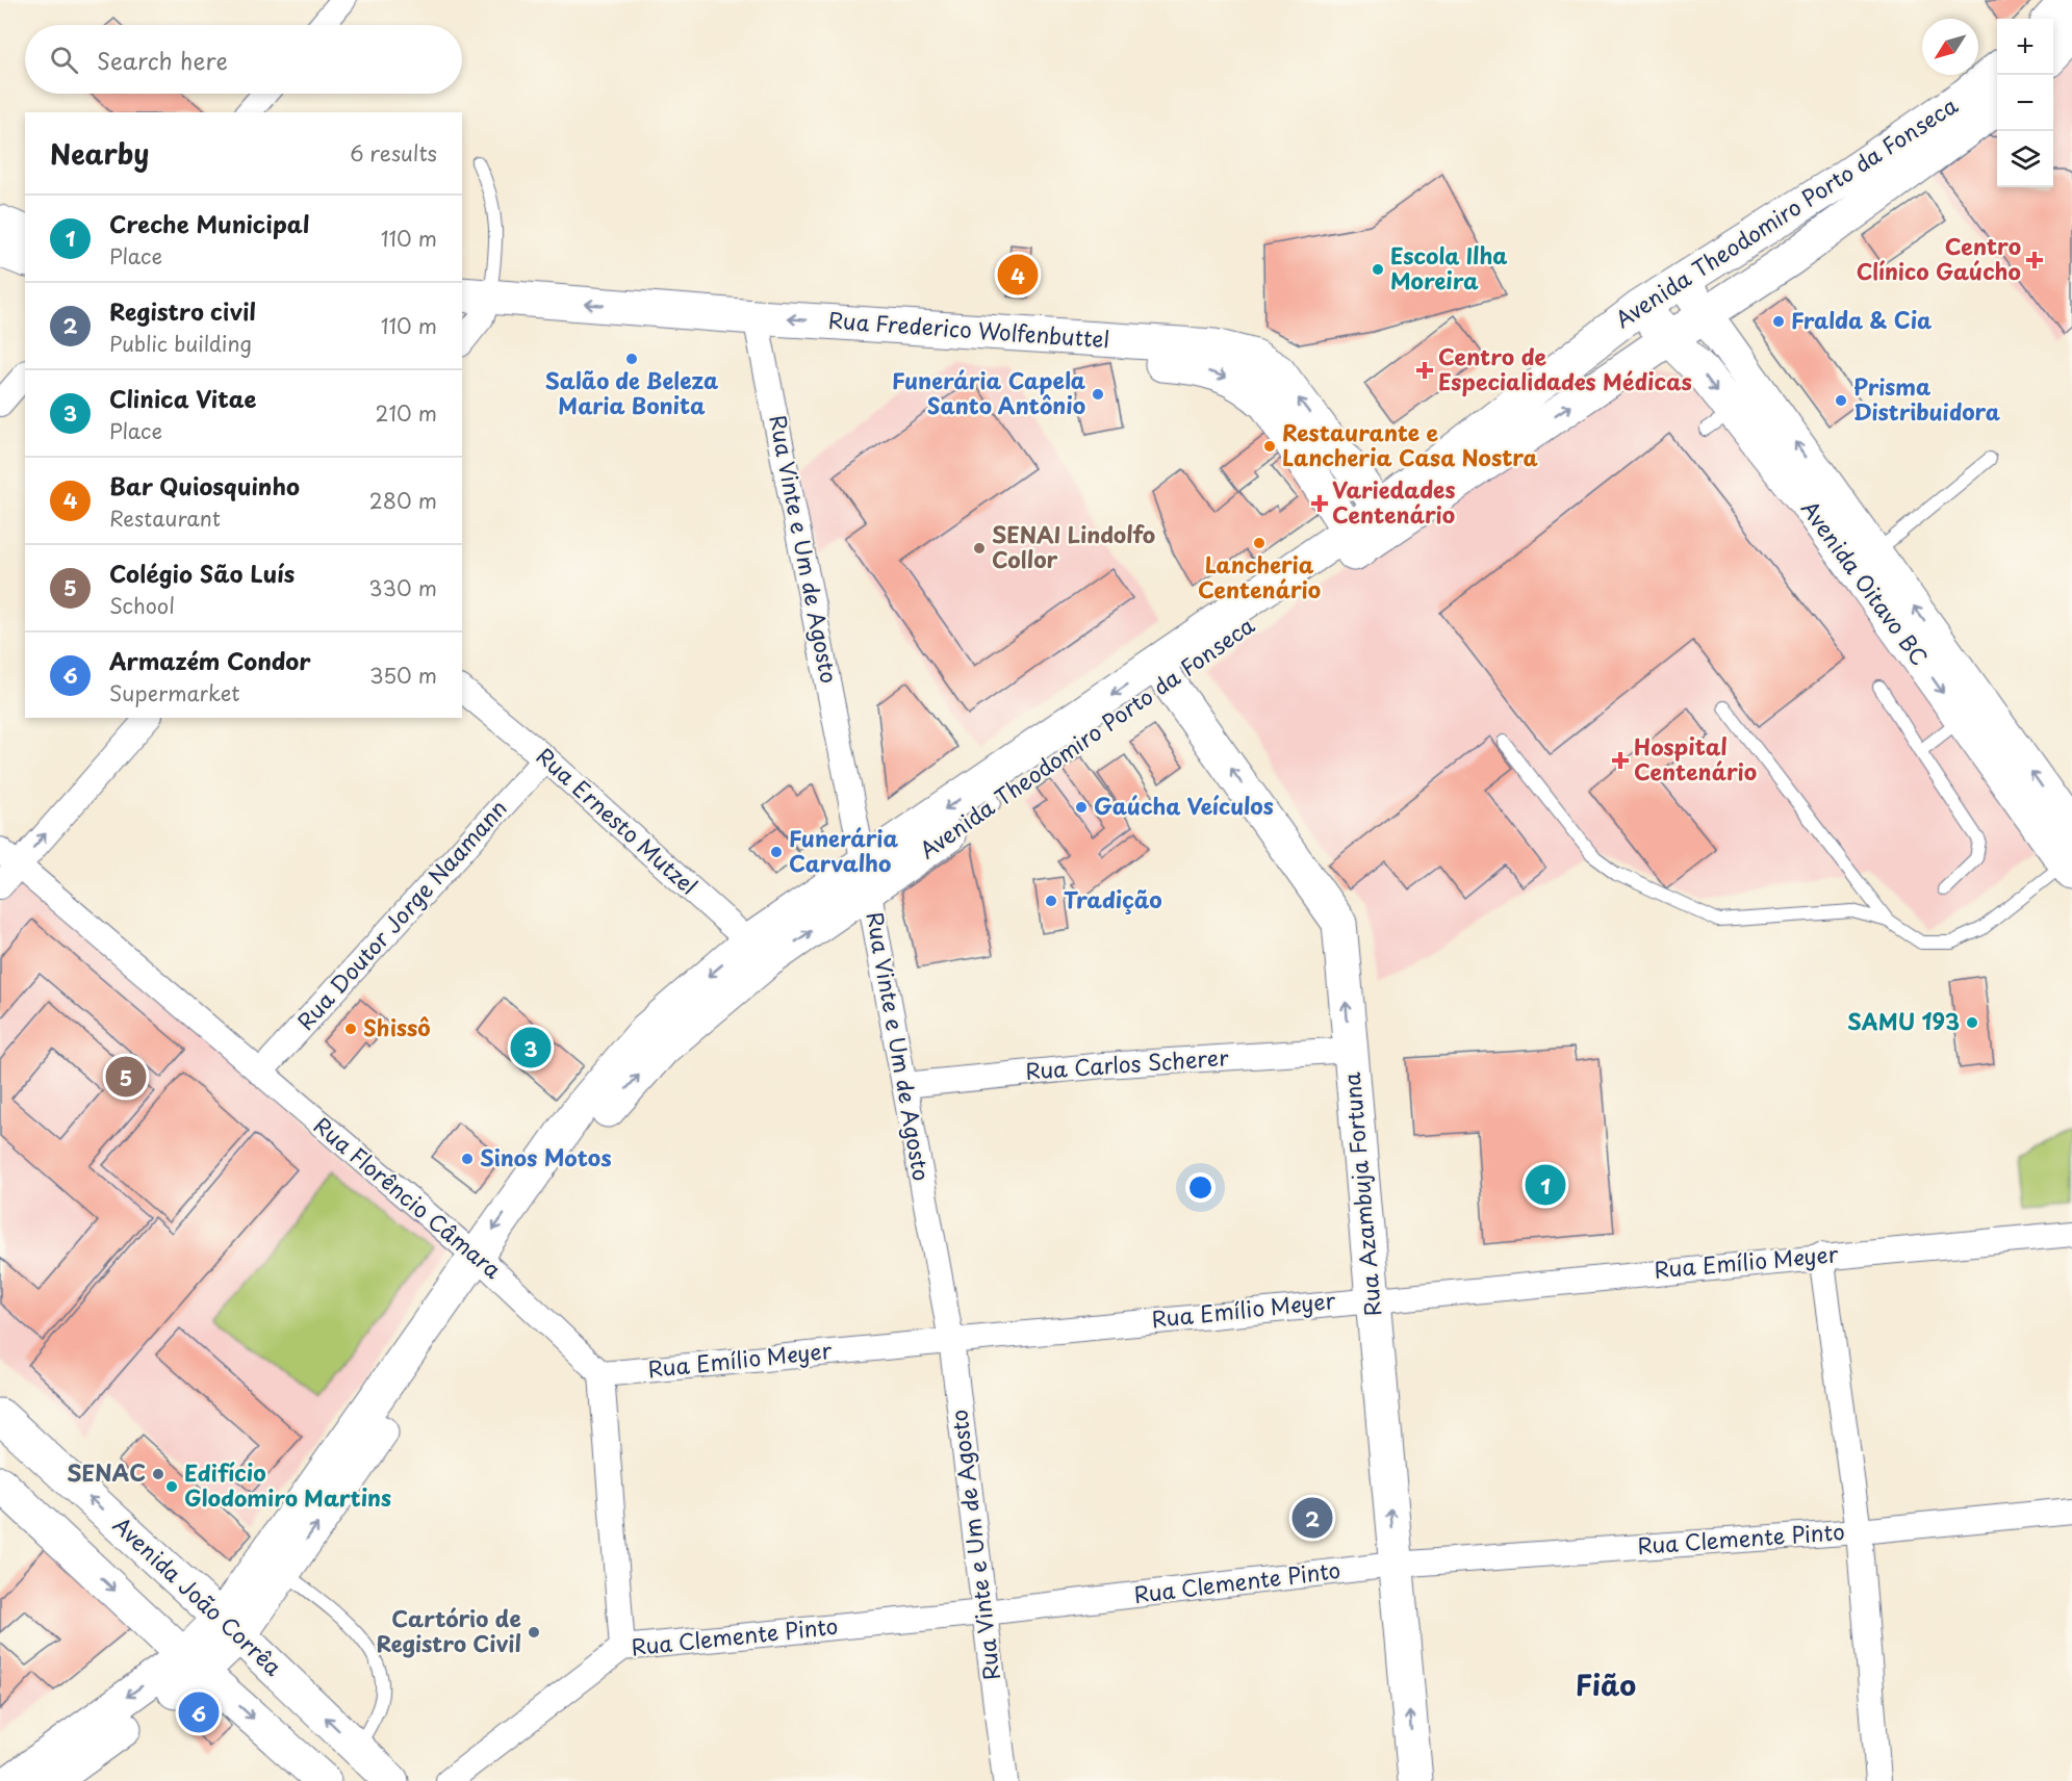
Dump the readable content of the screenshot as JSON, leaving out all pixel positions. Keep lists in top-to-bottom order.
{
  "streets": {
    "main road": [
      "Avenida Theodomiro Porto da Fonseca",
      "Rua Frederico Wolfenbuttel",
      "Avenida Oitavo BC",
      "Rua Azambuja Fortuna",
      "Avenida João Corrêa"
    ],
    "street": [
      "Rua Vinte e Um de Agosto",
      "Rua Ernesto Mutzel",
      "Rua Doutor Jorge Naamann",
      "Rua Carlos Scherer",
      "Rua Florêncio Câmara",
      "Rua Emílio Meyer",
      "Rua Clemente Pinto"
    ]
  },
  "crossings": [
    ["Avenida Theodomiro Porto da Fonseca", "Rua Frederico Wolfenbuttel"],
    ["Avenida Theodomiro Porto da Fonseca", "Rua Vinte e Um de Agosto"],
    ["Avenida Theodomiro Porto da Fonseca", "Avenida Oitavo BC"],
    ["Avenida Theodomiro Porto da Fonseca", "Rua Ernesto Mutzel"],
    ["Avenida Theodomiro Porto da Fonseca", "Rua Azambuja Fortuna"],
    ["Avenida Theodomiro Porto da Fonseca", "Rua Florêncio Câmara"],
    ["Avenida Theodomiro Porto da Fonseca", "Avenida João Corrêa"],
    ["Rua Frederico Wolfenbuttel", "Rua Vinte e Um de Agosto"],
    ["Rua Vinte e Um de Agosto", "Rua Carlos Scherer"],
    ["Rua Vinte e Um de Agosto", "Rua Emílio Meyer"],
    ["Rua Vinte e Um de Agosto", "Rua Clemente Pinto"],
    ["Rua Ernesto Mutzel", "Rua Doutor Jorge Naamann"],
    ["Rua Doutor Jorge Naamann", "Rua Florêncio Câmara"],
    ["Rua Carlos Scherer", "Rua Azambuja Fortuna"],
    ["Rua Azambuja Fortuna", "Rua Emílio Meyer"],
    ["Rua Azambuja Fortuna", "Rua Clemente Pinto"],
    ["Rua Florêncio Câmara", "Rua Emílio Meyer"]
  ],
  "one_way": ["Rua Azambuja Fortuna"],
  "districts": ["Fião"],
  "places": {
    "health": [
      "Centro Clínico Gaúcho",
      "Centro de Especialidades Médicas",
      "Variedades Centenário",
      "Hospital Centenário"
    ],
    "other": [
      "Escola Ilha Moreira",
      "Fralda & Cia",
      "Salão de Beleza Maria Bonita",
      "Funerária Capela Santo Antônio",
      "Prisma Distribuidora",
      "Restaurante e Lancheria Casa Nostra",
      "Lancheria Centenário",
      "SENAI Lindolfo Collor",
      "Gaúcha Veículos",
      "Funerária Carvalho",
      "Tradição",
      "SAMU 193",
      "Shissô",
      "Sinos Motos",
      "SENAC",
      "Edifício Glodomiro Martins",
      "Cartório de Registro Civil"
    ]
  },
  "north": "bottom left",
  "page": {
    "map_buttons": ["+", "−"],
    "search": "Search here",
    "heading": ["Nearby", "6 results"],
    "list": [
      {
        "mark": "1",
        "name": "Creche Municipal",
        "note": "Place",
        "value": "110 m"
      },
      {
        "mark": "2",
        "name": "Registro civil",
        "note": "Public building",
        "value": "110 m"
      },
      {
        "mark": "3",
        "name": "Clinica Vitae",
        "note": "Place",
        "value": "210 m"
      },
      {
        "mark": "4",
        "name": "Bar Quiosquinho",
        "note": "Restaurant",
        "value": "280 m"
      },
      {
        "mark": "5",
        "name": "Colégio São Luís",
        "note": "School",
        "value": "330 m"
      },
      {
        "mark": "6",
        "name": "Armazém Condor",
        "note": "Supermarket",
        "value": "350 m"
      }
    ],
    "pins": [
      "4",
      "3",
      "5",
      "1",
      "2",
      "6"
    ]
  }
}
